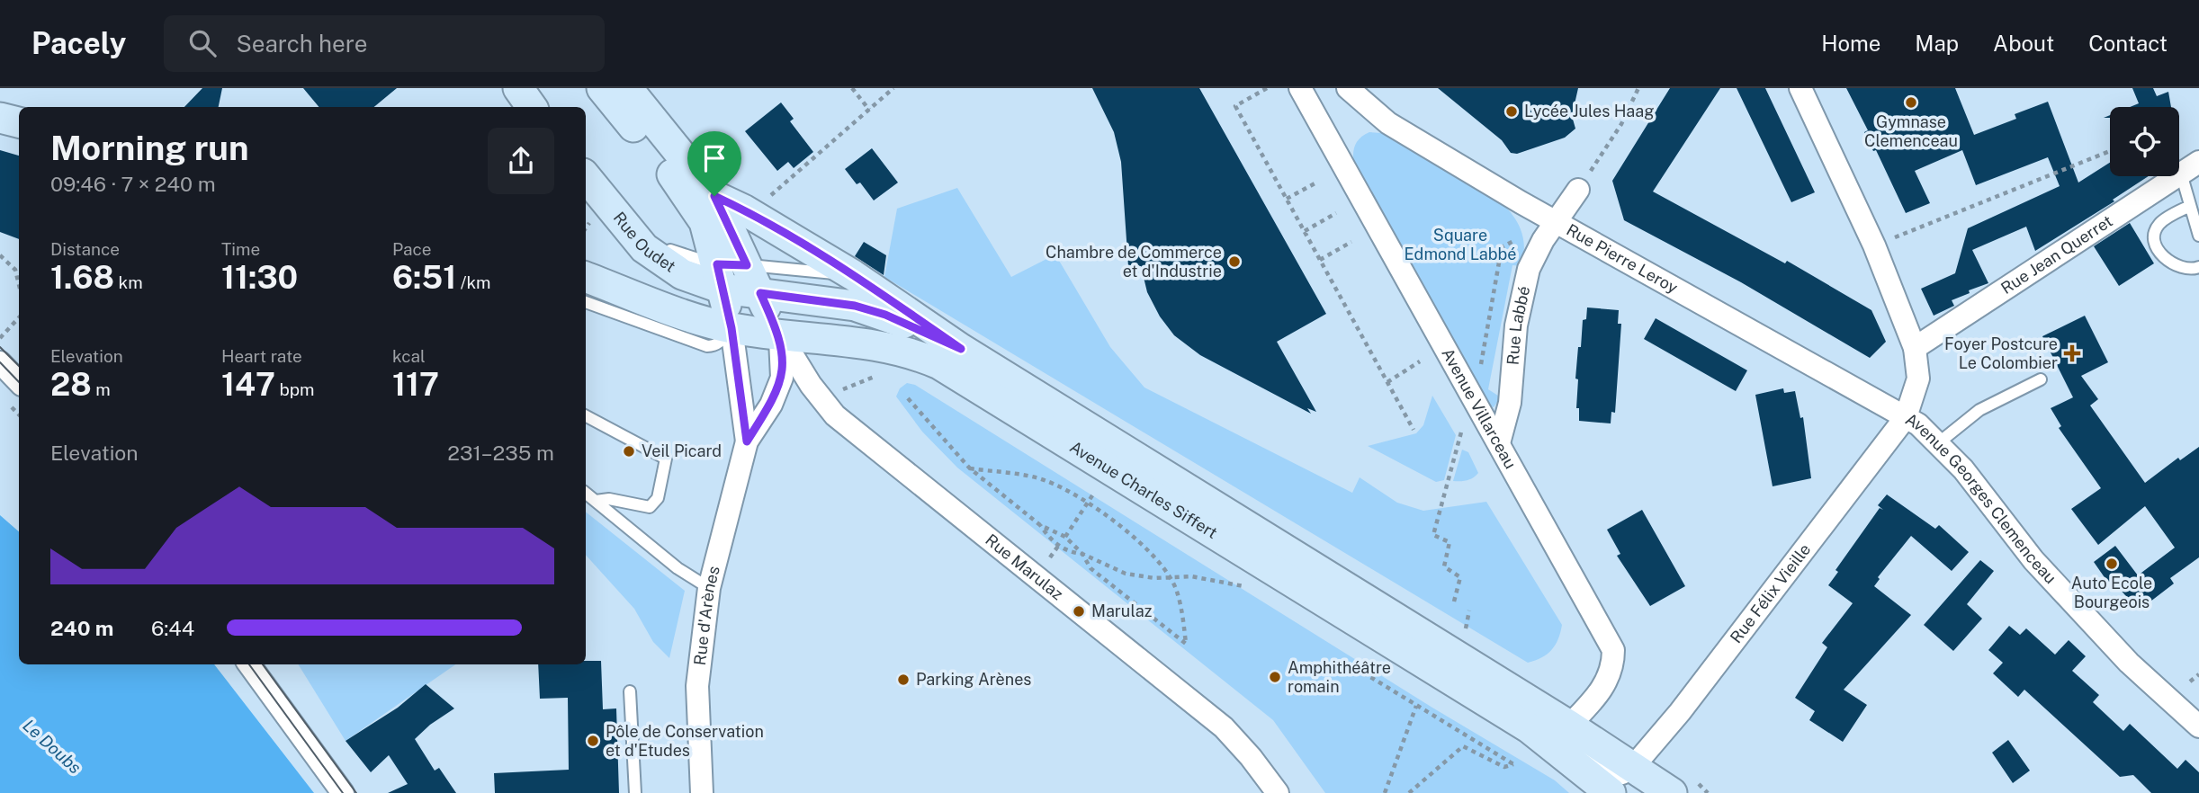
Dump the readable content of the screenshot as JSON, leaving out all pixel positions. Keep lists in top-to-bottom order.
{
  "streets": {
    "main road": ["Rue Oudet", "Avenue Charles Siffert"],
    "street": [
      "Rue Jean Querret",
      "Rue Pierre Leroy",
      "Rue Labbé",
      "Avenue Villarceau",
      "Avenue Georges Clemenceau",
      "Rue Marulaz",
      "Rue Félix Vieille",
      "Rue d'Arènes"
    ]
  },
  "crossings": [
    ["Rue Jean Querret", "Avenue Georges Clemenceau"],
    ["Rue Pierre Leroy", "Rue Labbé"],
    ["Rue Pierre Leroy", "Avenue Georges Clemenceau"],
    ["Rue Pierre Leroy", "Rue Félix Vieille"],
    ["Rue Labbé", "Avenue Villarceau"],
    ["Avenue Villarceau", "Avenue Charles Siffert"],
    ["Avenue Charles Siffert", "Rue Marulaz"],
    ["Avenue Charles Siffert", "Rue Félix Vieille"],
    ["Avenue Charles Siffert", "Rue d'Arènes"],
    ["Avenue Georges Clemenceau", "Rue Félix Vieille"],
    ["Rue Marulaz", "Rue d'Arènes"]
  ],
  "water": ["Le Doubs"],
  "parks": ["Square Edmond Labbé"],
  "places": {
    "other": [
      "Gymnase Clemenceau",
      "Lycée Jules Haag",
      "Chambre de Commerce et d'Industrie",
      "Veil Picard",
      "Auto Ecole Bourgeois",
      "Marulaz",
      "Amphithéâtre romain",
      "Parking Arènes",
      "Pôle de Conservation et d'Etudes"
    ],
    "health": ["Foyer Postcure Le Colombier"]
  },
  "page": {
    "header": "Pacely",
    "search": "Search here",
    "nav": [
      "Home",
      "Map",
      "About",
      "Contact"
    ],
    "heading": ["Morning run", "09:46 · 7 × 240 m"],
    "stats": [
      ["Distance", "1.68 km"],
      ["Time", "11:30"],
      ["Pace", "6:51 /km"],
      ["Elevation", "28 m"],
      ["Heart rate", "147 bpm"],
      ["kcal", "117"]
    ],
    "chart": ["Elevation", "231–235 m"],
    "list": [
      {
        "name": "240 m",
        "note": "6:44"
      }
    ]
  }
}
